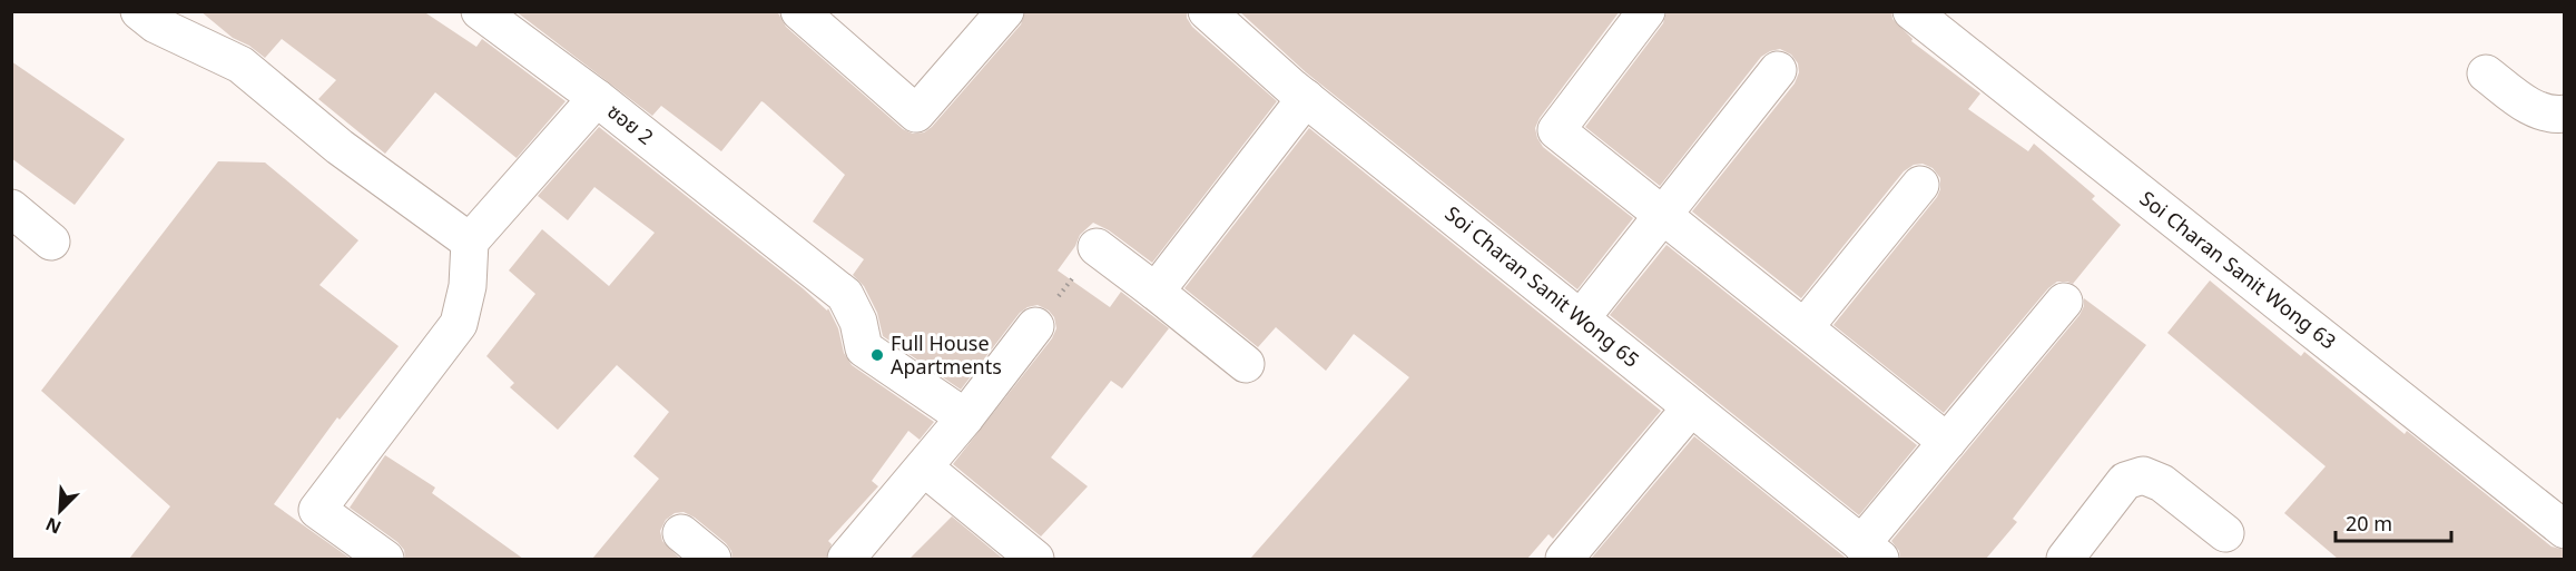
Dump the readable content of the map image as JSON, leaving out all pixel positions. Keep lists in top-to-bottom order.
{
  "streets": {
    "street": ["ซอย 2", "Soi Charan Sanit Wong 63", "Soi Charan Sanit Wong 65"]
  },
  "places": ["Full House Apartments"],
  "scale_bar": "20 m",
  "north": "bottom left"
}
